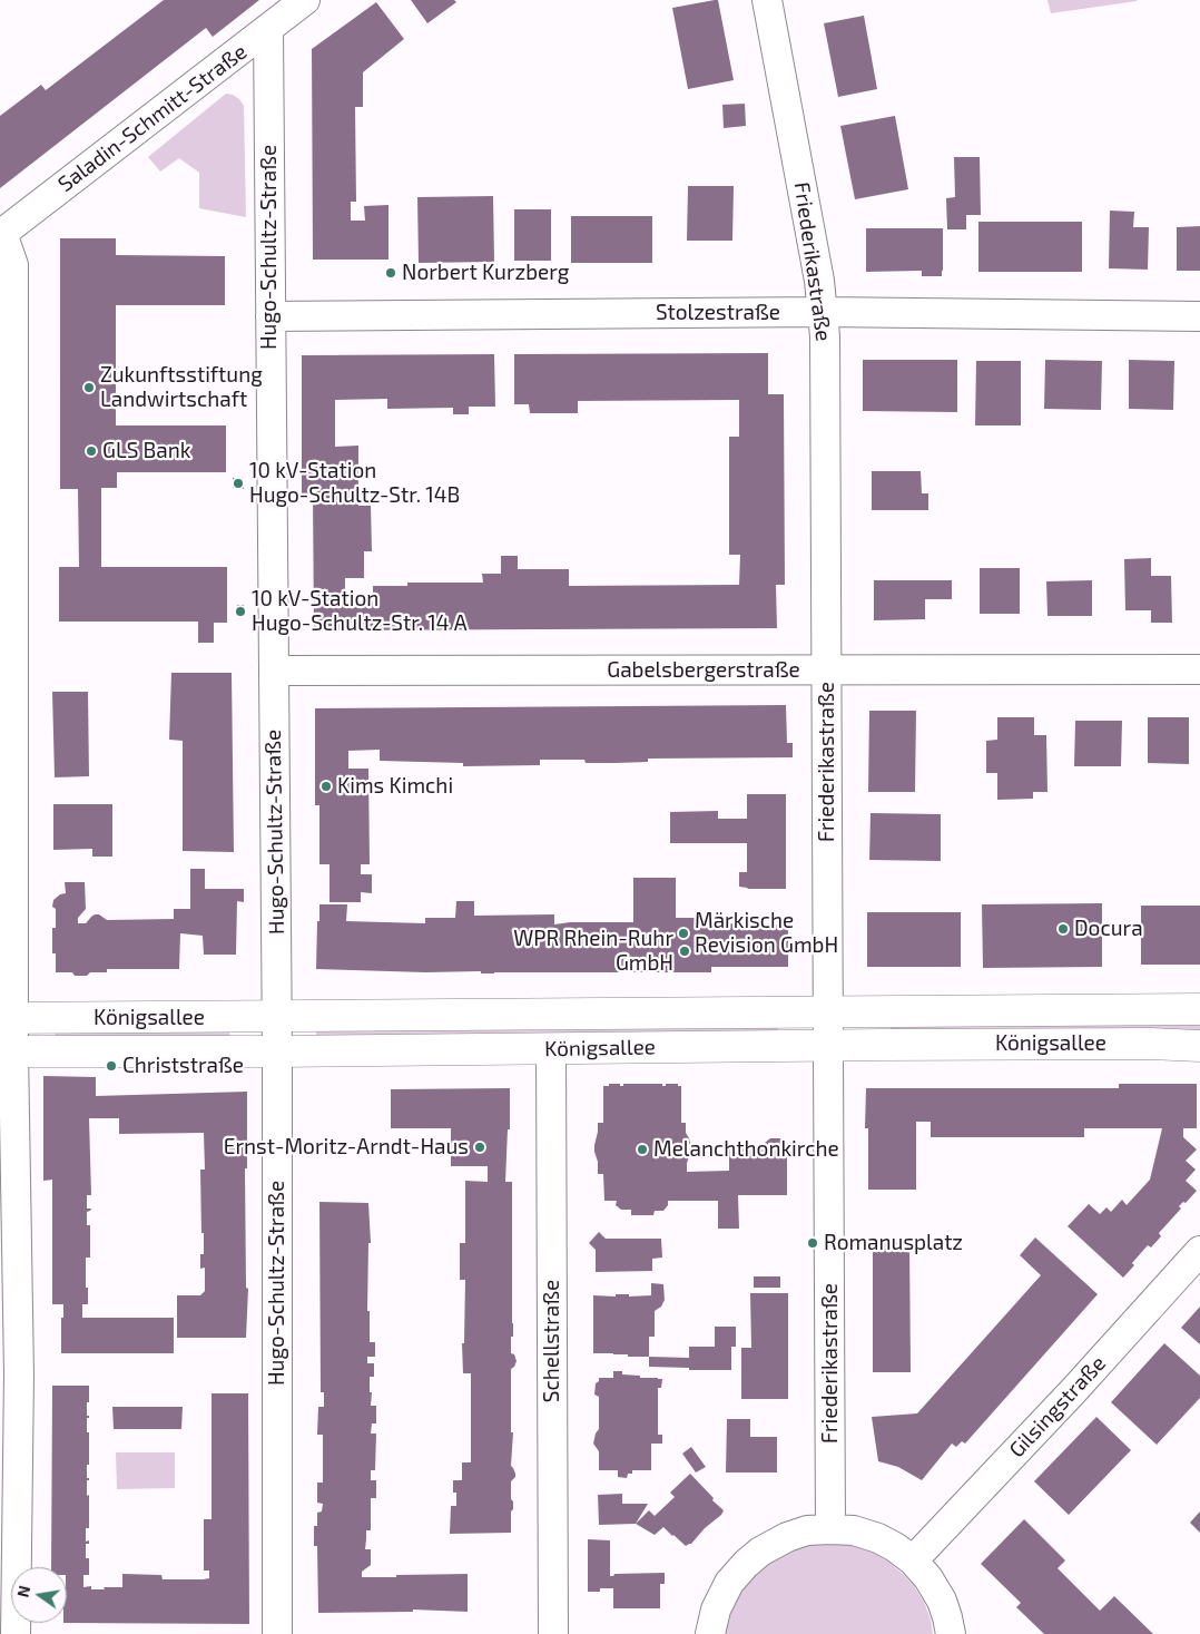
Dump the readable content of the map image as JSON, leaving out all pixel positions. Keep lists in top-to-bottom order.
{
  "streets": {
    "main road": ["Königsallee"],
    "street": [
      "Saladin-Schmitt-Straße",
      "Hugo-Schultz-Straße",
      "Friederikastraße",
      "Stolzestraße",
      "Gabelsbergerstraße",
      "Schellstraße",
      "Gilsingstraße"
    ]
  },
  "crossings": [
    ["Saladin-Schmitt-Straße", "Hugo-Schultz-Straße"],
    ["Hugo-Schultz-Straße", "Stolzestraße"],
    ["Hugo-Schultz-Straße", "Gabelsbergerstraße"],
    ["Hugo-Schultz-Straße", "Königsallee"],
    ["Friederikastraße", "Stolzestraße"],
    ["Friederikastraße", "Gabelsbergerstraße"],
    ["Friederikastraße", "Königsallee"],
    ["Königsallee", "Schellstraße"]
  ],
  "places": [
    "Norbert Kurzberg",
    "Zukunftsstiftung Landwirtschaft",
    "GLS Bank",
    "10 kV-Station Hugo-Schultz-Str. 14B",
    "10 kV-Station Hugo-Schultz-Str. 14 A",
    "Kims Kimchi",
    "Docura",
    "Märkische Revision GmbH",
    "WPR Rhein-Ruhr GmbH",
    "Christstraße",
    "Ernst-Moritz-Arndt-Haus",
    "Melanchthonkirche",
    "Romanusplatz"
  ],
  "north": "left"
}
